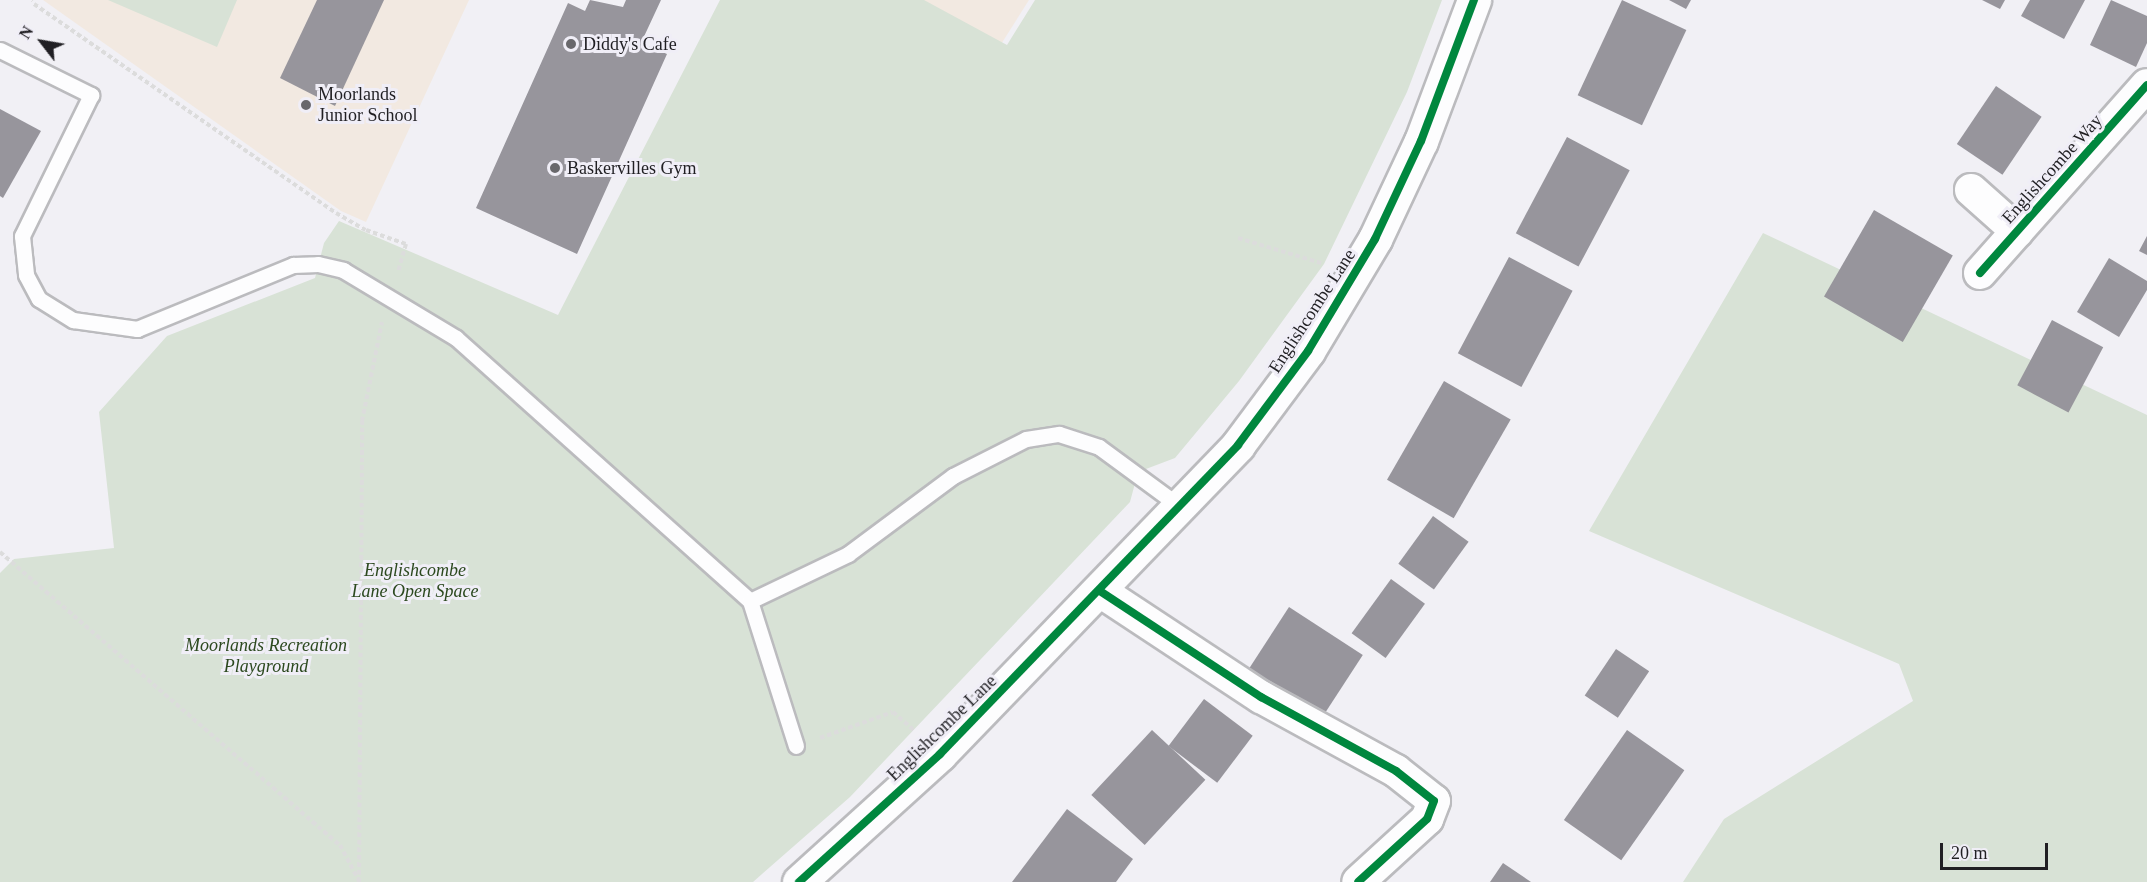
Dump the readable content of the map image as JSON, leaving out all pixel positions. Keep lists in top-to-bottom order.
{
  "streets": {
    "street": ["Englishcombe Way", "Englishcombe Lane"]
  },
  "parks": ["Englishcombe Lane Open Space", "Moorlands Recreation Playground"],
  "places": ["Diddy's Cafe", "Moorlands Junior School", "Baskervilles Gym"],
  "scale_bar": "20 m",
  "north": "top left"
}
